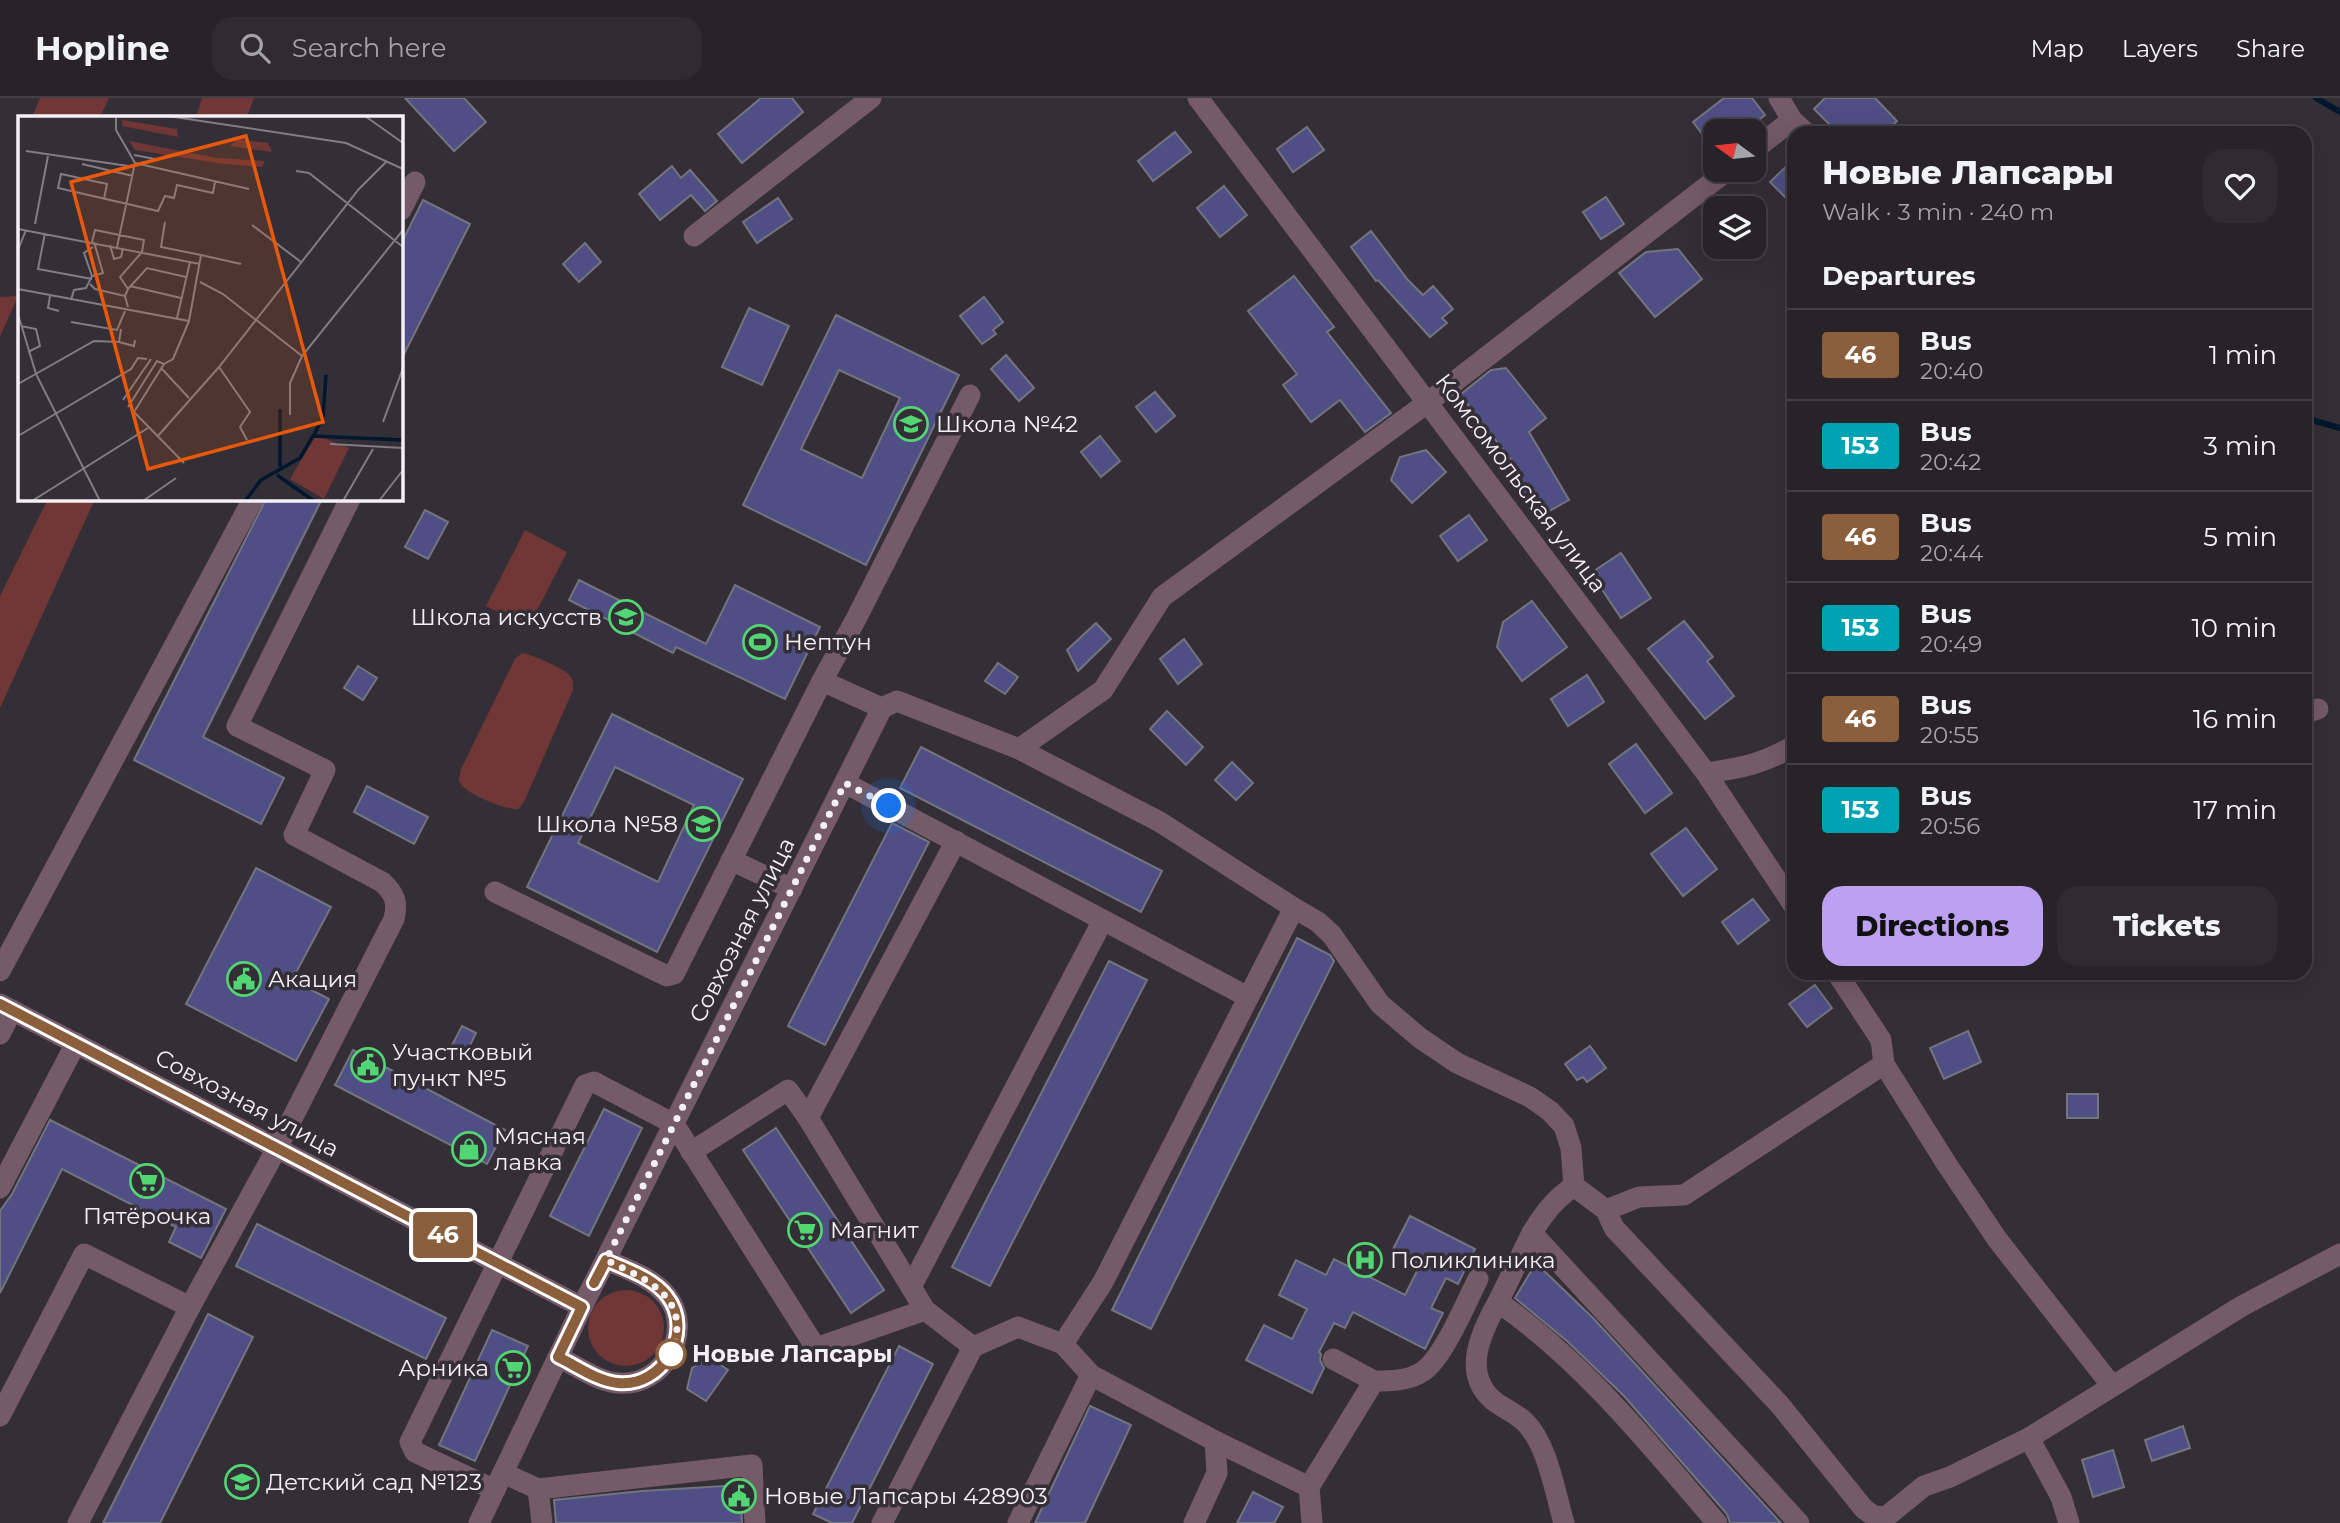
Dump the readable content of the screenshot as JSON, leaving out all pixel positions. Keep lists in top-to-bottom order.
{
  "streets": {
    "street": ["Комсомольская улица", "Совхозная улица"]
  },
  "places": {
    "school or university": [
      "Школа №42",
      "Школа искусств",
      "Школа №58",
      "Детский сад №123"
    ],
    "sports": ["Нептун"],
    "public building": ["Акация", "Участковый пункт №5", "Новые Лапсары 428903"],
    "shop": ["Мясная лавка"],
    "supermarket": ["Пятёрочка", "Магнит", "Арника"],
    "hospital": ["Поликлиника"],
    "other": ["Новые Лапсары"]
  },
  "lines": ["bus line 46"],
  "north": "left",
  "page": {
    "header": "Hopline",
    "search": "Search here",
    "nav": ["Map", "Layers", "Share"],
    "on_map": "46",
    "heading": [
      ["Новые Лапсары", "Walk · 3 min · 240 m"],
      "Departures"
    ],
    "list": [
      {
        "mark": "46",
        "name": "Bus",
        "note": "20:40",
        "value": "1 min"
      },
      {
        "mark": "153",
        "name": "Bus",
        "note": "20:42",
        "value": "3 min"
      },
      {
        "mark": "46",
        "name": "Bus",
        "note": "20:44",
        "value": "5 min"
      },
      {
        "mark": "153",
        "name": "Bus",
        "note": "20:49",
        "value": "10 min"
      },
      {
        "mark": "46",
        "name": "Bus",
        "note": "20:55",
        "value": "16 min"
      },
      {
        "mark": "153",
        "name": "Bus",
        "note": "20:56",
        "value": "17 min"
      }
    ],
    "buttons": ["Directions", "Tickets"]
  }
}
